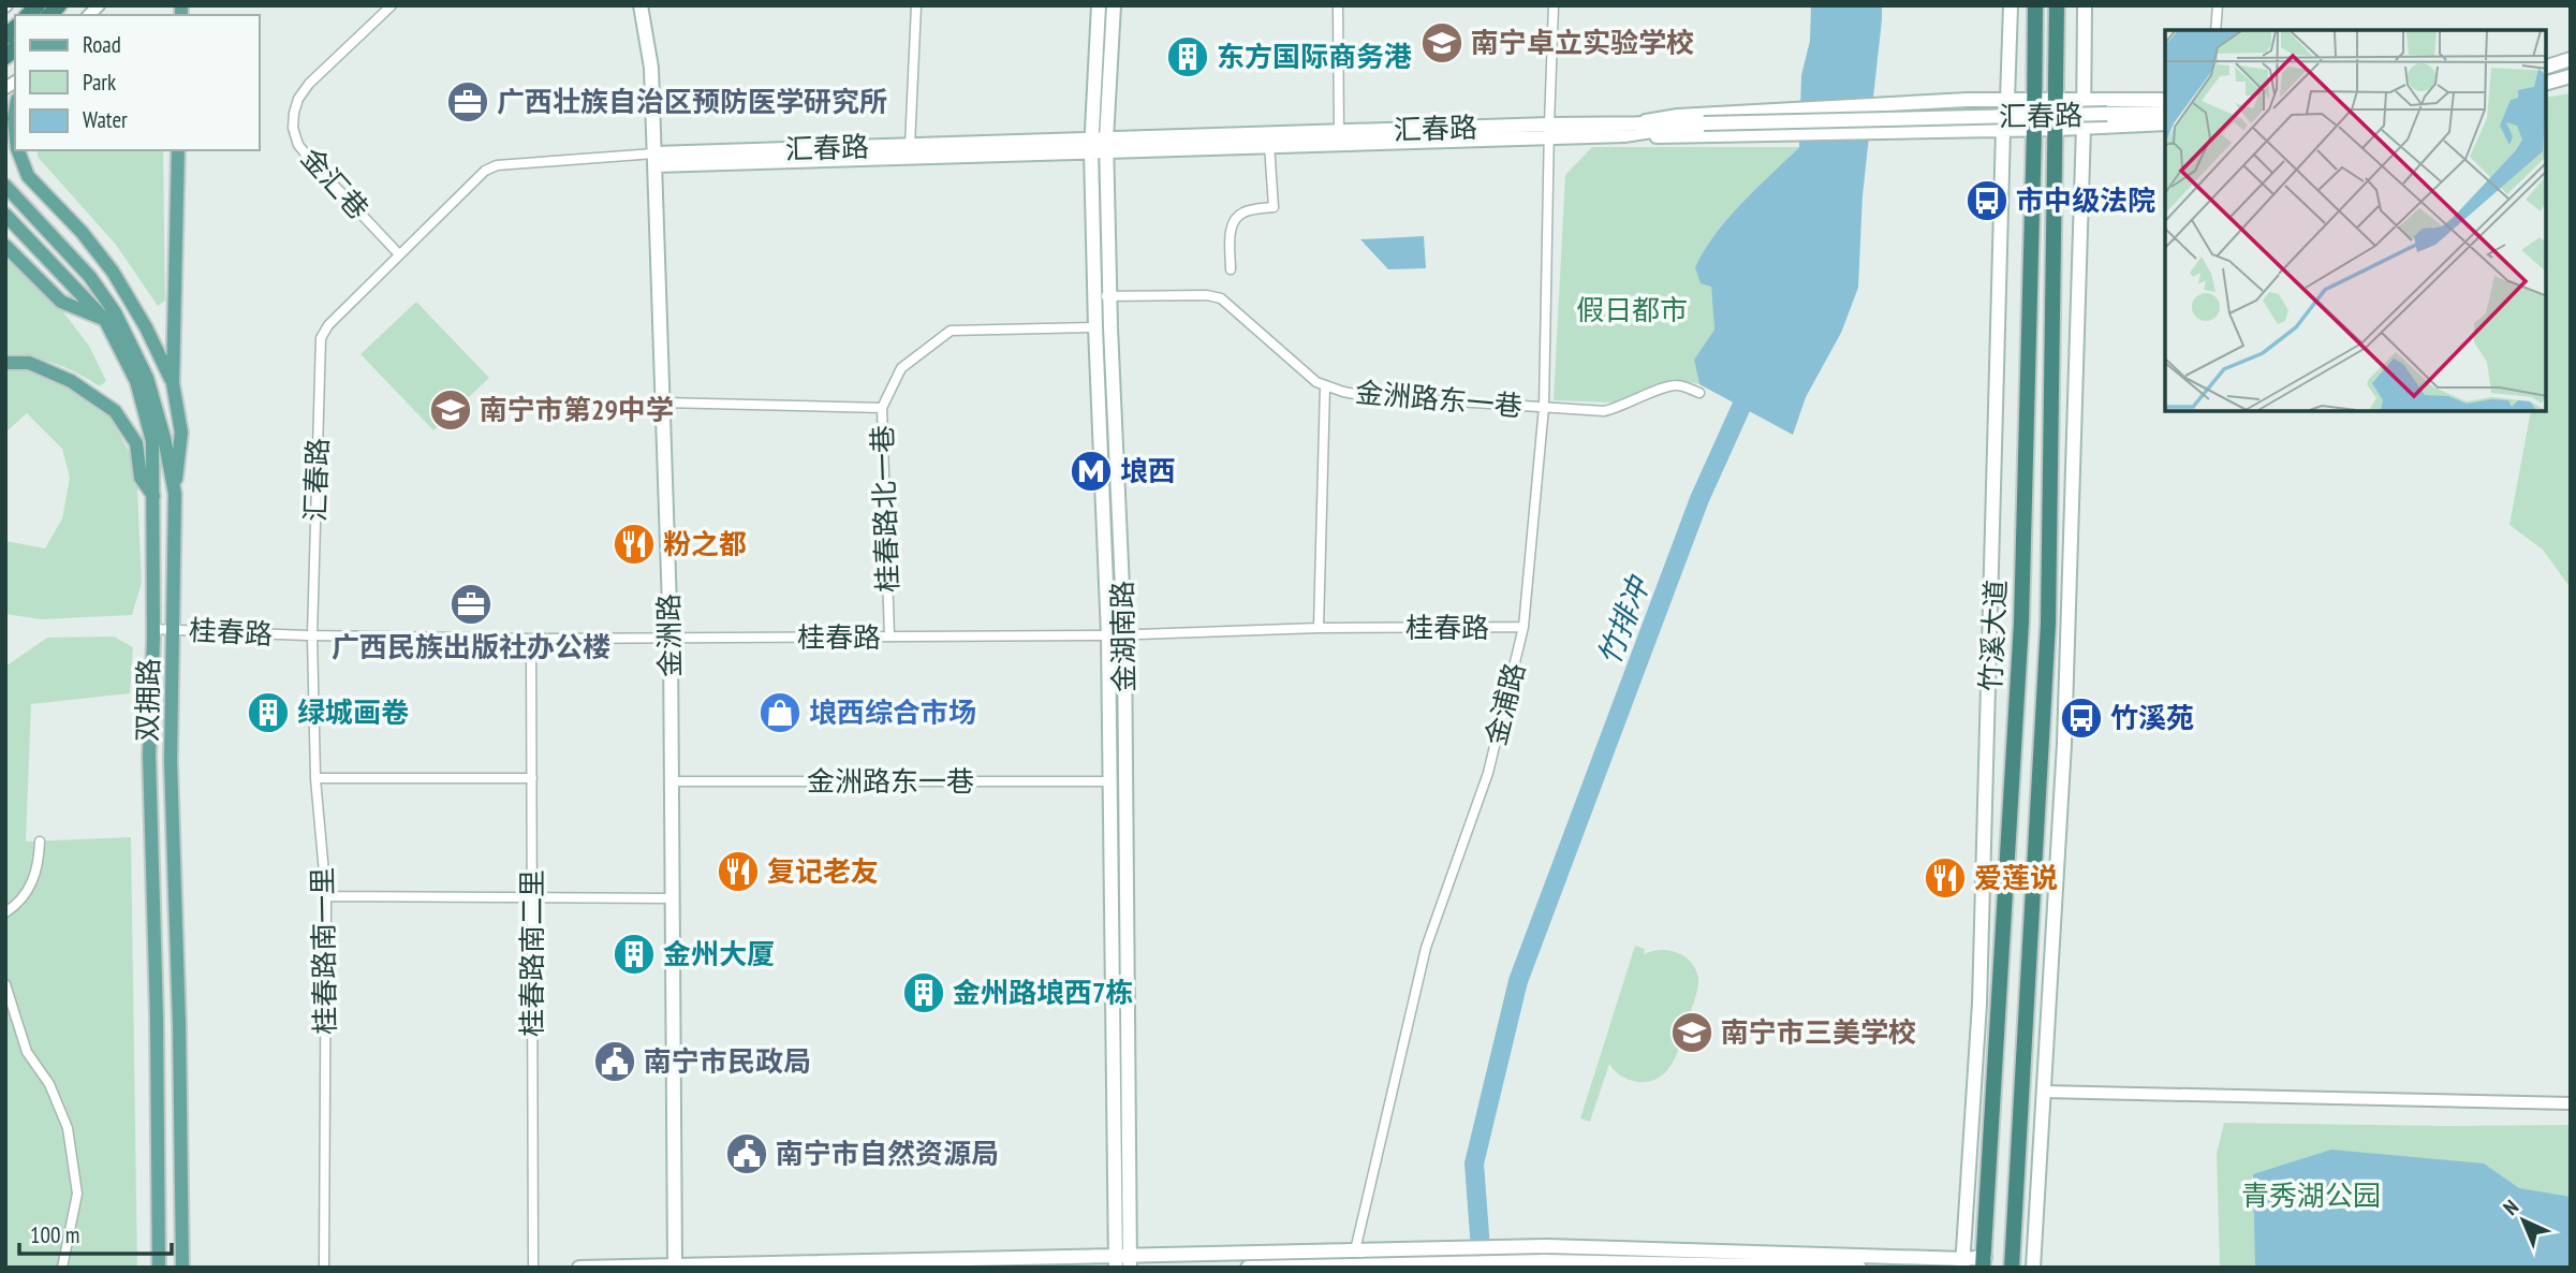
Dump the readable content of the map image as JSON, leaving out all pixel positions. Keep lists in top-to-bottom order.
{
  "streets": {
    "highway": ["竹溪大道"],
    "main road": [
      "汇春路",
      "金洲路",
      "金湖南路",
      "双拥路"
    ],
    "street": [
      "金汇巷",
      "金洲路东一巷",
      "桂春路北一巷",
      "桂春路",
      "金浦路",
      "桂春路南一里",
      "桂春路南二里"
    ]
  },
  "crossings": [
    ["汇春路", "金汇巷"],
    ["汇春路", "桂春路"],
    ["汇春路", "金洲路"],
    ["汇春路", "金湖南路"],
    ["汇春路", "金浦路"],
    ["汇春路", "桂春路南一里"],
    ["金洲路东一巷", "金洲路"],
    ["金洲路东一巷", "金湖南路"],
    ["金洲路东一巷", "金浦路"],
    ["桂春路北一巷", "桂春路"],
    ["桂春路北一巷", "金湖南路"],
    ["桂春路", "金洲路"],
    ["桂春路", "金湖南路"],
    ["桂春路", "双拥路"],
    ["桂春路", "金浦路"],
    ["桂春路", "桂春路南一里"],
    ["桂春路", "桂春路南二里"]
  ],
  "water": ["竹排冲"],
  "parks": ["假日都市", "青秀湖公园"],
  "places": {
    "school or university": ["南宁卓立实验学校", "南宁市第29中学", "南宁市三美学校"],
    "building": [
      "东方国际商务港",
      "绿城画卷",
      "金州大厦",
      "金州路埌西7栋"
    ],
    "office": ["广西壮族自治区预防医学研究所", "广西民族出版社办公楼"],
    "bus stop": ["市中级法院", "竹溪苑"],
    "metro station": ["埌西"],
    "restaurant": ["粉之都", "复记老友", "爱莲说"],
    "shop": ["埌西综合市场"],
    "public building": ["南宁市民政局", "南宁市自然资源局"]
  },
  "legend": ["Road", "Park", "Water"],
  "scale_bar": "100 m",
  "north": "top left"
}
